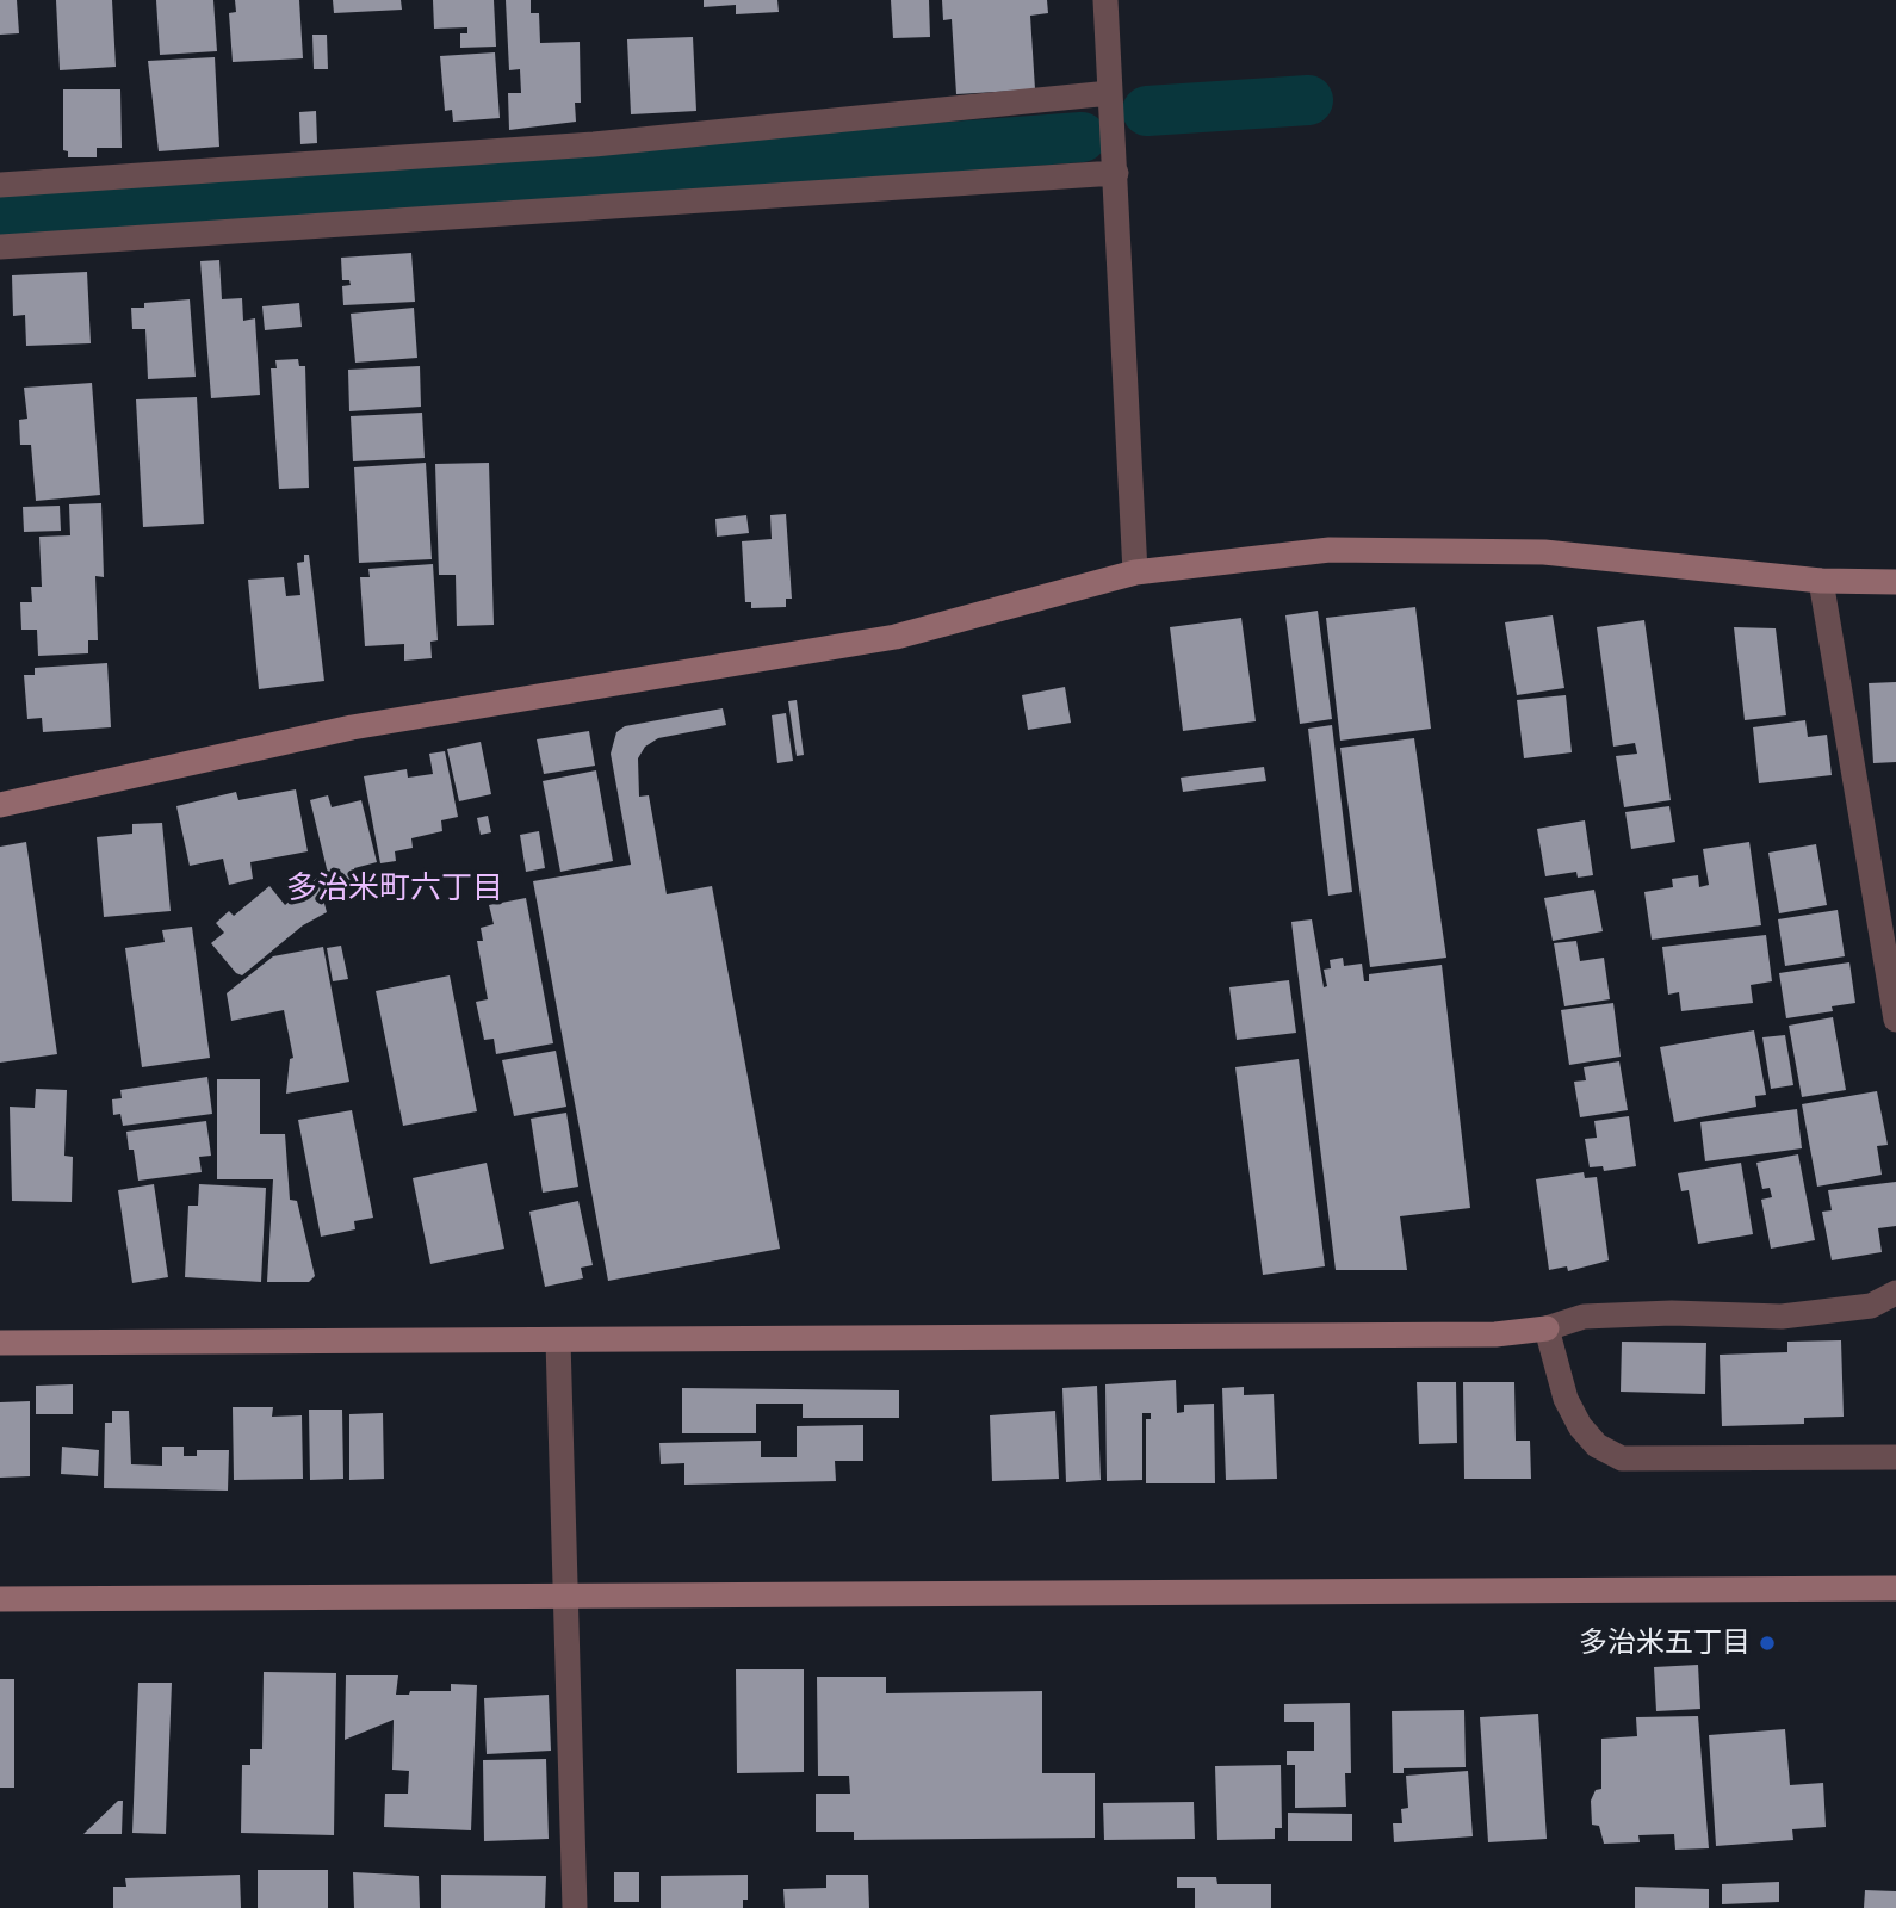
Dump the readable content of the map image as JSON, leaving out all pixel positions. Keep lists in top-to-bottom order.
{
  "districts": ["多治米町六丁目"],
  "places": ["多治米五丁目"]
}
